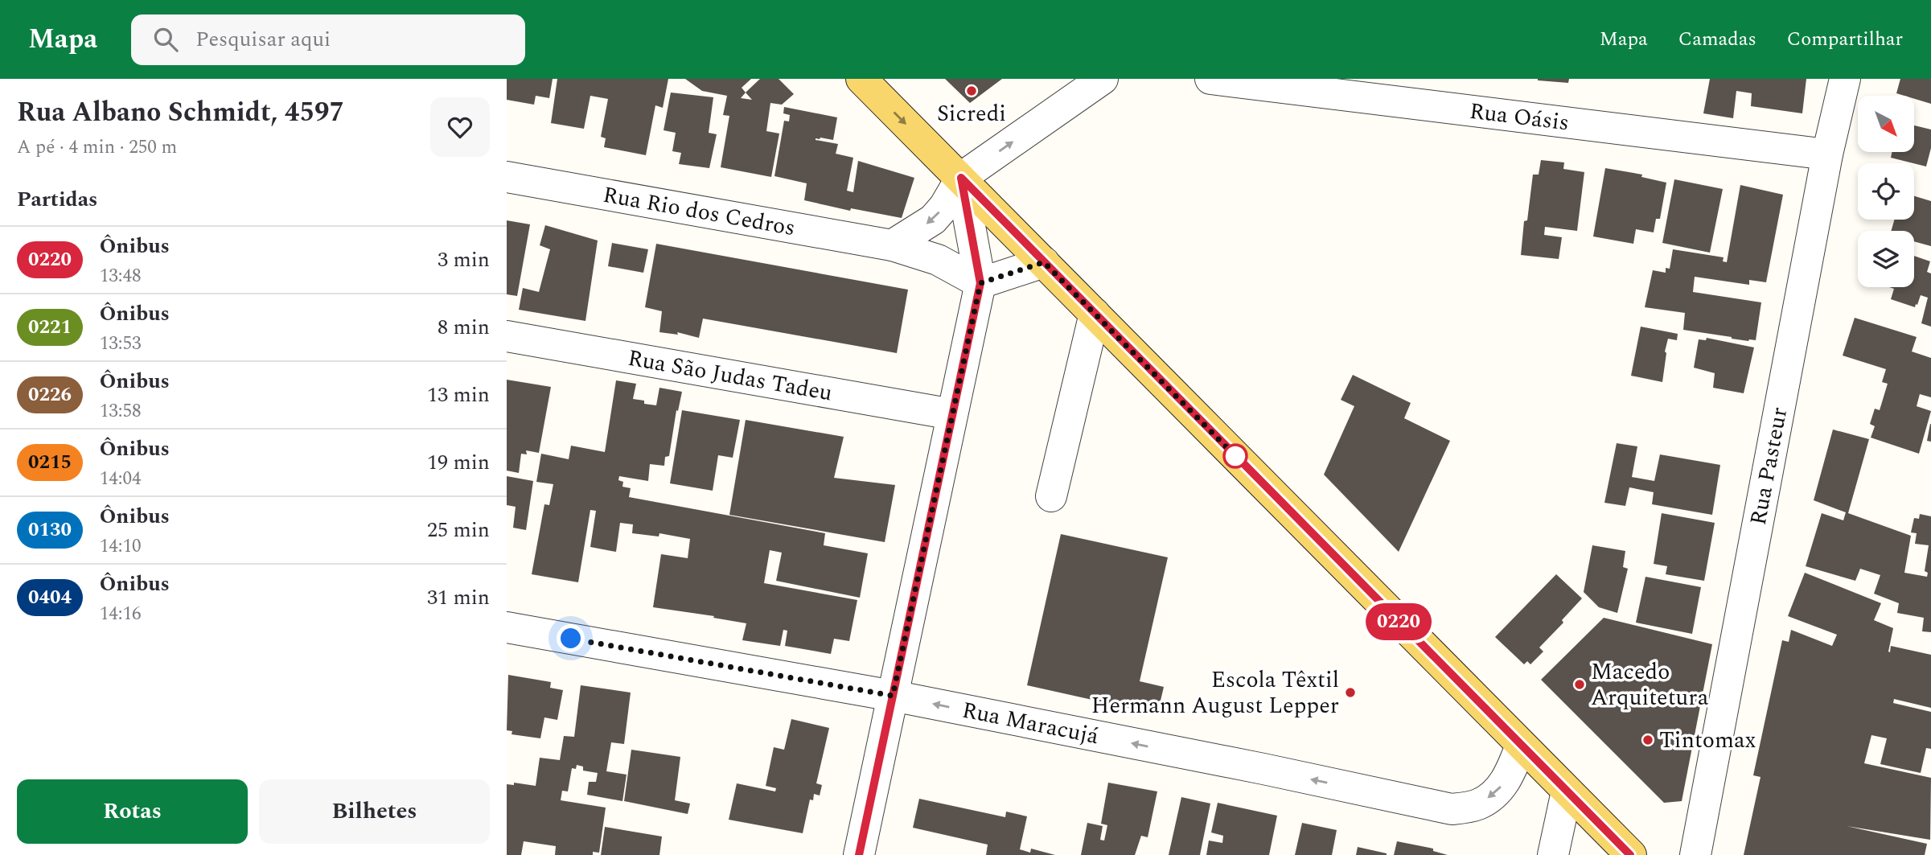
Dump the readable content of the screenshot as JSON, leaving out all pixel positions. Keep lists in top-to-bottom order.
{
  "streets": {
    "street": [
      "Rua Oásis",
      "Rua Rio dos Cedros",
      "Rua São Judas Tadeu",
      "Rua Pasteur",
      "Rua Maracujá"
    ]
  },
  "crossings": [
    ["Rua Oásis", "Rua Pasteur"]
  ],
  "one_way": ["Rua Maracujá"],
  "places": [
    "Sicredi",
    "Macedo Arquitetura",
    "Escola Têxtil Hermann August Lepper",
    "Tintomax"
  ],
  "lines": ["bus line 0220"],
  "north": "bottom right",
  "page": {
    "header": "Mapa",
    "search": "Pesquisar aqui",
    "nav": ["Mapa", "Camadas", "Compartilhar"],
    "heading": [
      ["Rua Albano Schmidt, 4597", "A pé · 4 min · 250 m"],
      "Partidas"
    ],
    "on_map": "0220",
    "list": [
      {
        "mark": "0220",
        "name": "Ônibus",
        "note": "13:48",
        "value": "3 min"
      },
      {
        "mark": "0221",
        "name": "Ônibus",
        "note": "13:53",
        "value": "8 min"
      },
      {
        "mark": "0226",
        "name": "Ônibus",
        "note": "13:58",
        "value": "13 min"
      },
      {
        "mark": "0215",
        "name": "Ônibus",
        "note": "14:04",
        "value": "19 min"
      },
      {
        "mark": "0130",
        "name": "Ônibus",
        "note": "14:10",
        "value": "25 min"
      },
      {
        "mark": "0404",
        "name": "Ônibus",
        "note": "14:16",
        "value": "31 min"
      }
    ],
    "buttons": ["Rotas", "Bilhetes"]
  }
}
